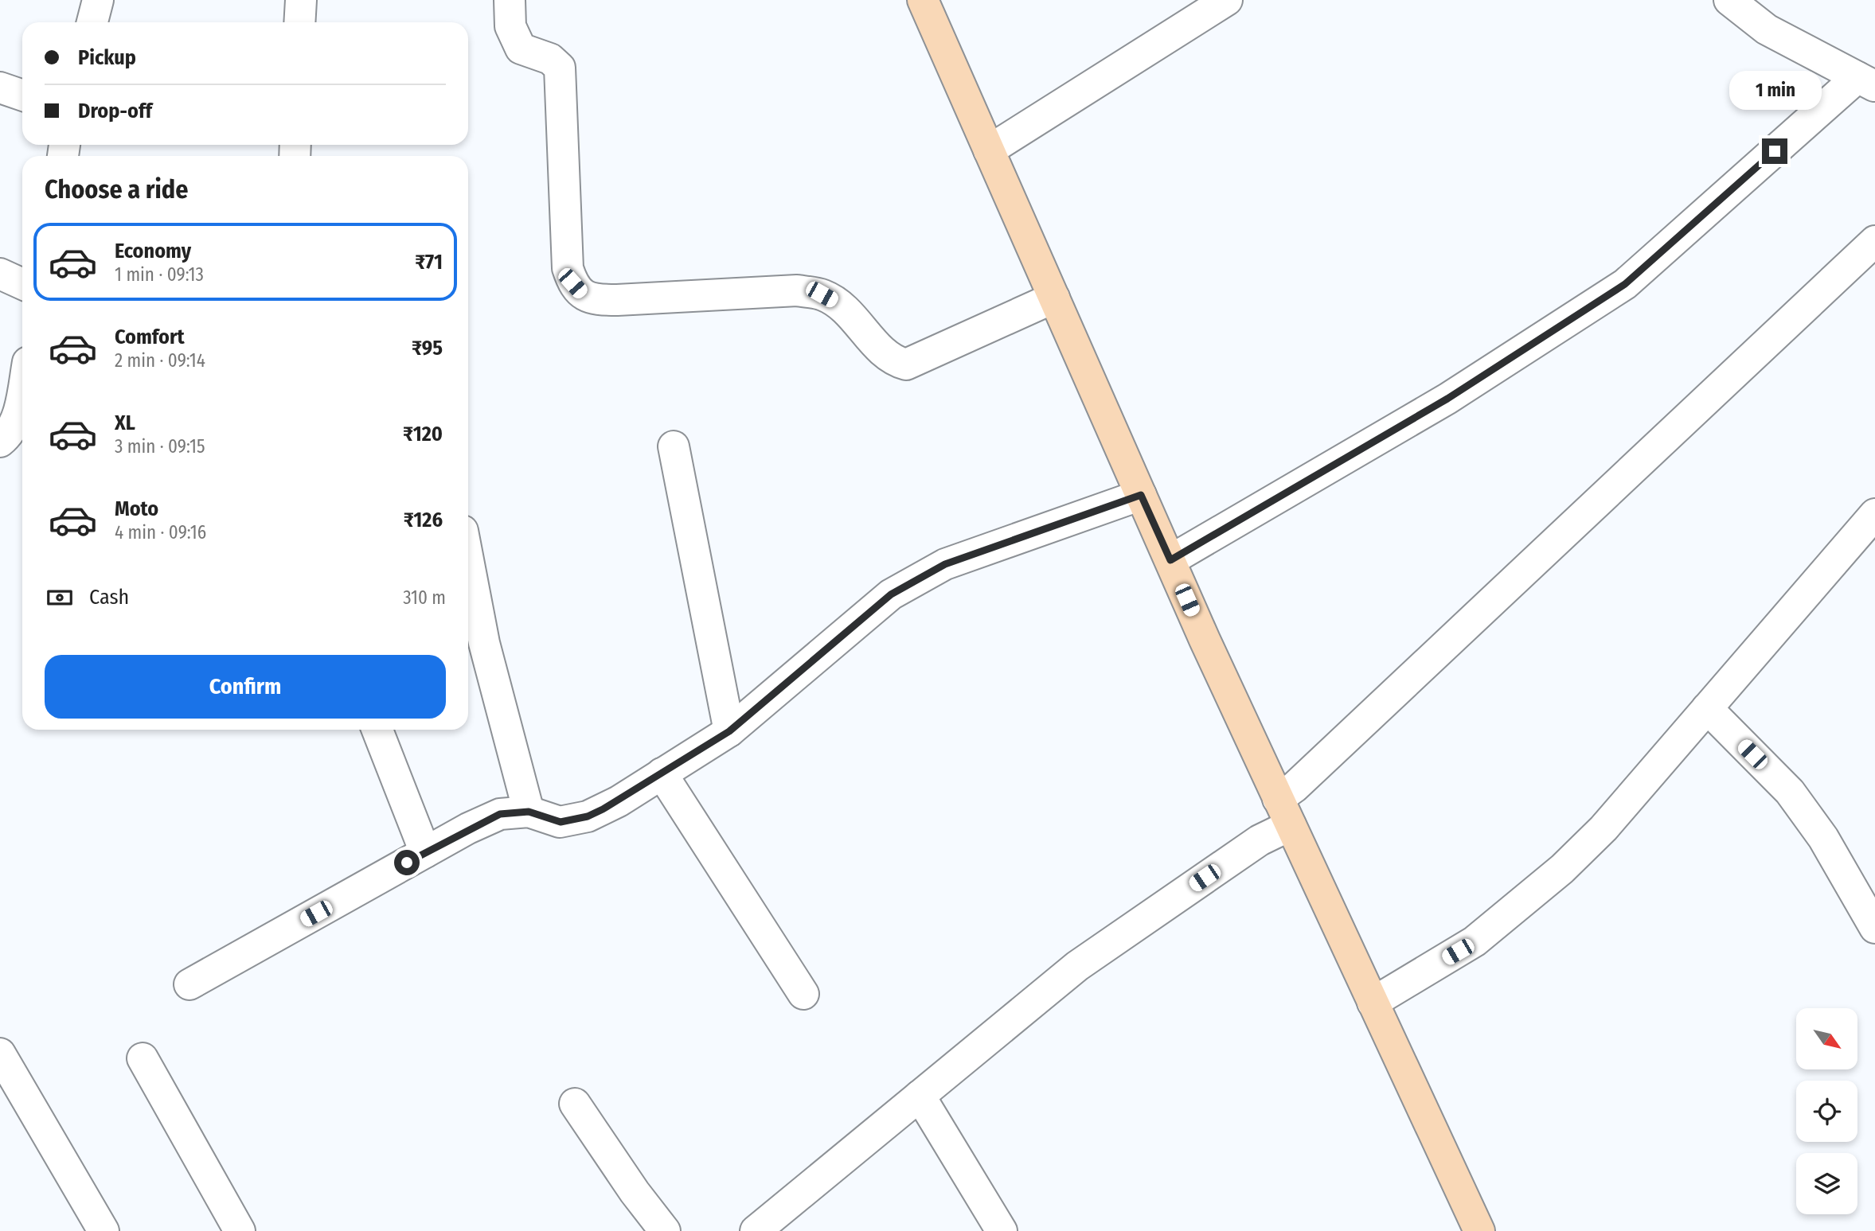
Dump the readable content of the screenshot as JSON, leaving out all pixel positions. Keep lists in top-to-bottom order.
{
  "north": "bottom right",
  "page": {
    "banner": ["Pickup", "Drop-off"],
    "bubble": "1 min",
    "heading": "Choose a ride",
    "list": [
      {
        "name": "Economy",
        "note": "1 min · 09:13",
        "value": "₹71"
      },
      {
        "name": "Comfort",
        "note": "2 min · 09:14",
        "value": "₹95"
      },
      {
        "name": "XL",
        "note": "3 min · 09:15",
        "value": "₹120"
      },
      {
        "name": "Moto",
        "note": "4 min · 09:16",
        "value": "₹126"
      }
    ],
    "pay": ["Cash", "310 m"],
    "buttons": "Confirm"
  }
}
